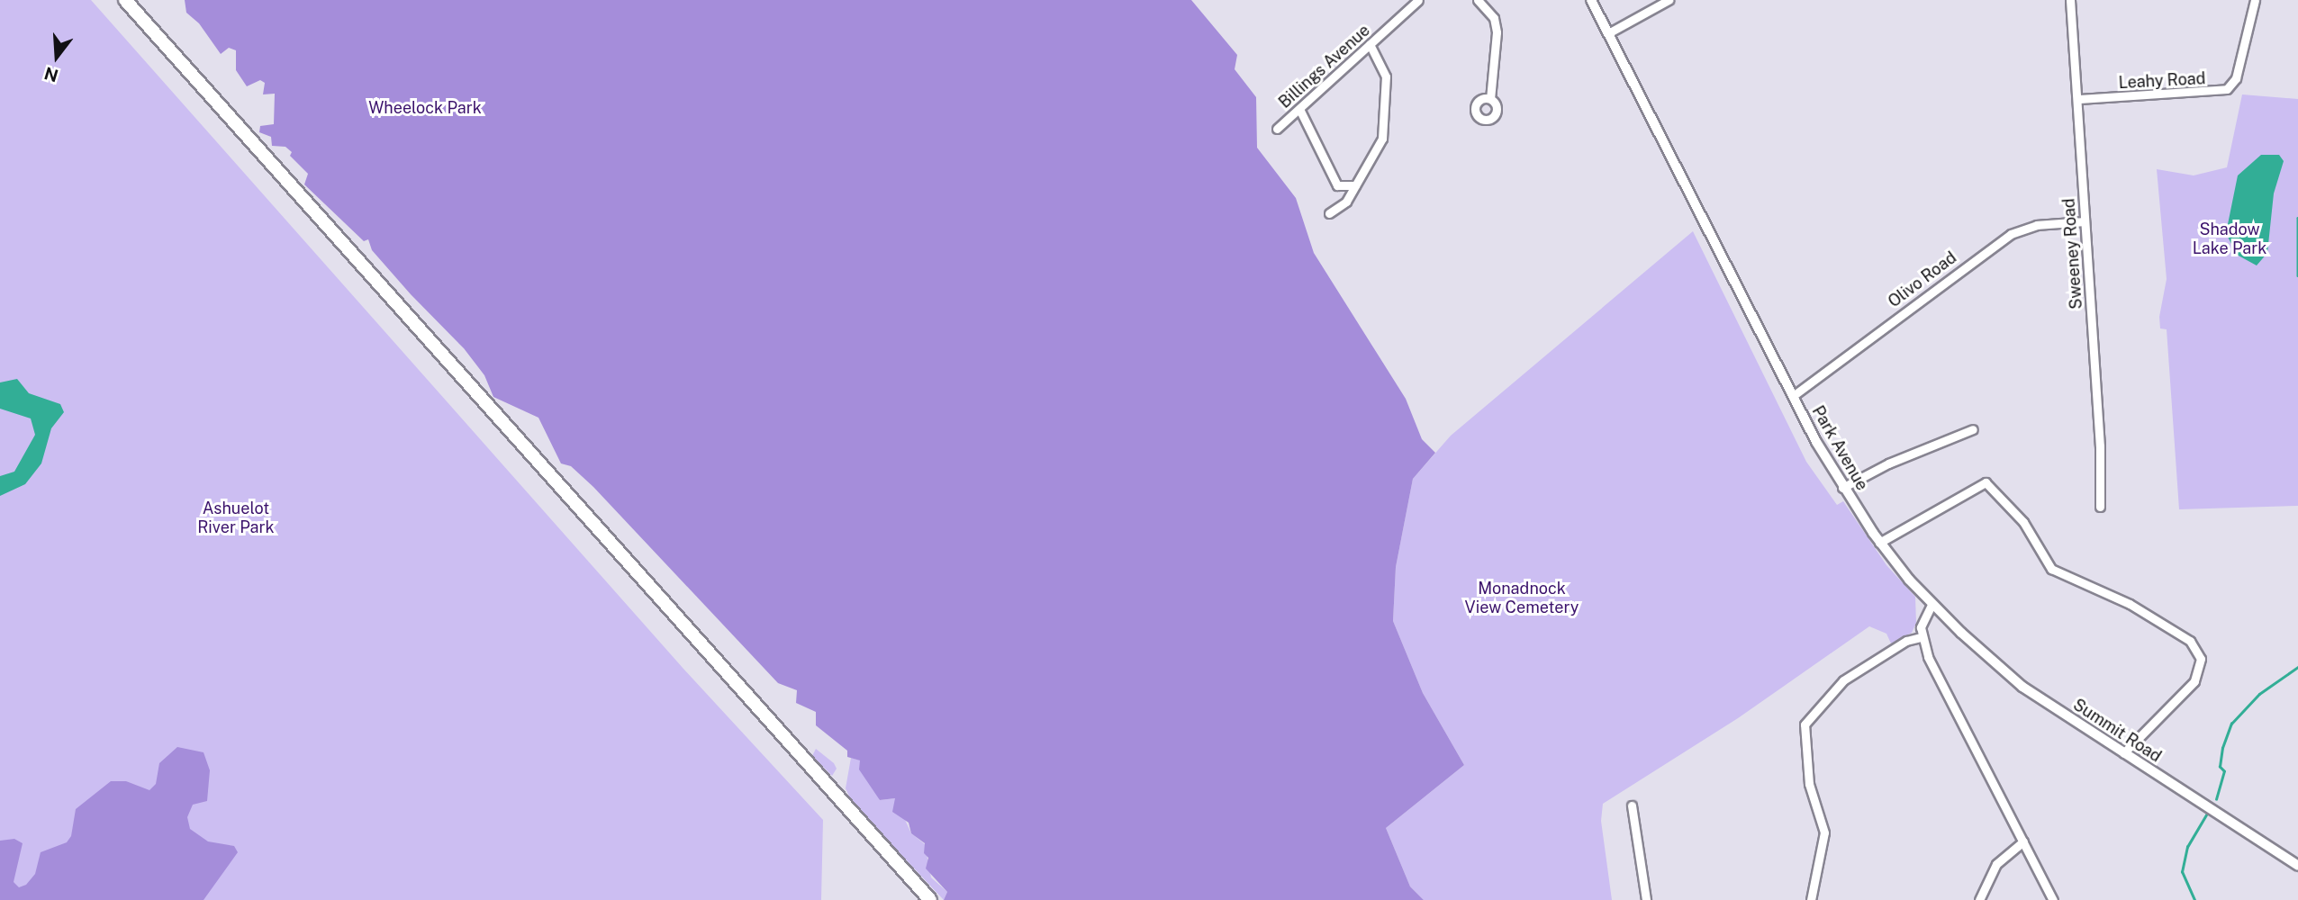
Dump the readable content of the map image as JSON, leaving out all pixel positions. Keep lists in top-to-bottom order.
{
  "streets": {
    "street": [
      "Billings Avenue",
      "Leahy Road",
      "Sweeney Road",
      "Olivo Road",
      "Park Avenue",
      "Summit Road"
    ]
  },
  "crossings": [
    ["Leahy Road", "Sweeney Road"],
    ["Sweeney Road", "Olivo Road"],
    ["Olivo Road", "Park Avenue"],
    ["Park Avenue", "Summit Road"]
  ],
  "parks": [
    "Wheelock Park",
    "Shadow Lake Park",
    "Ashuelot River Park",
    "Monadnock View Cemetery"
  ],
  "north": "bottom"
}
